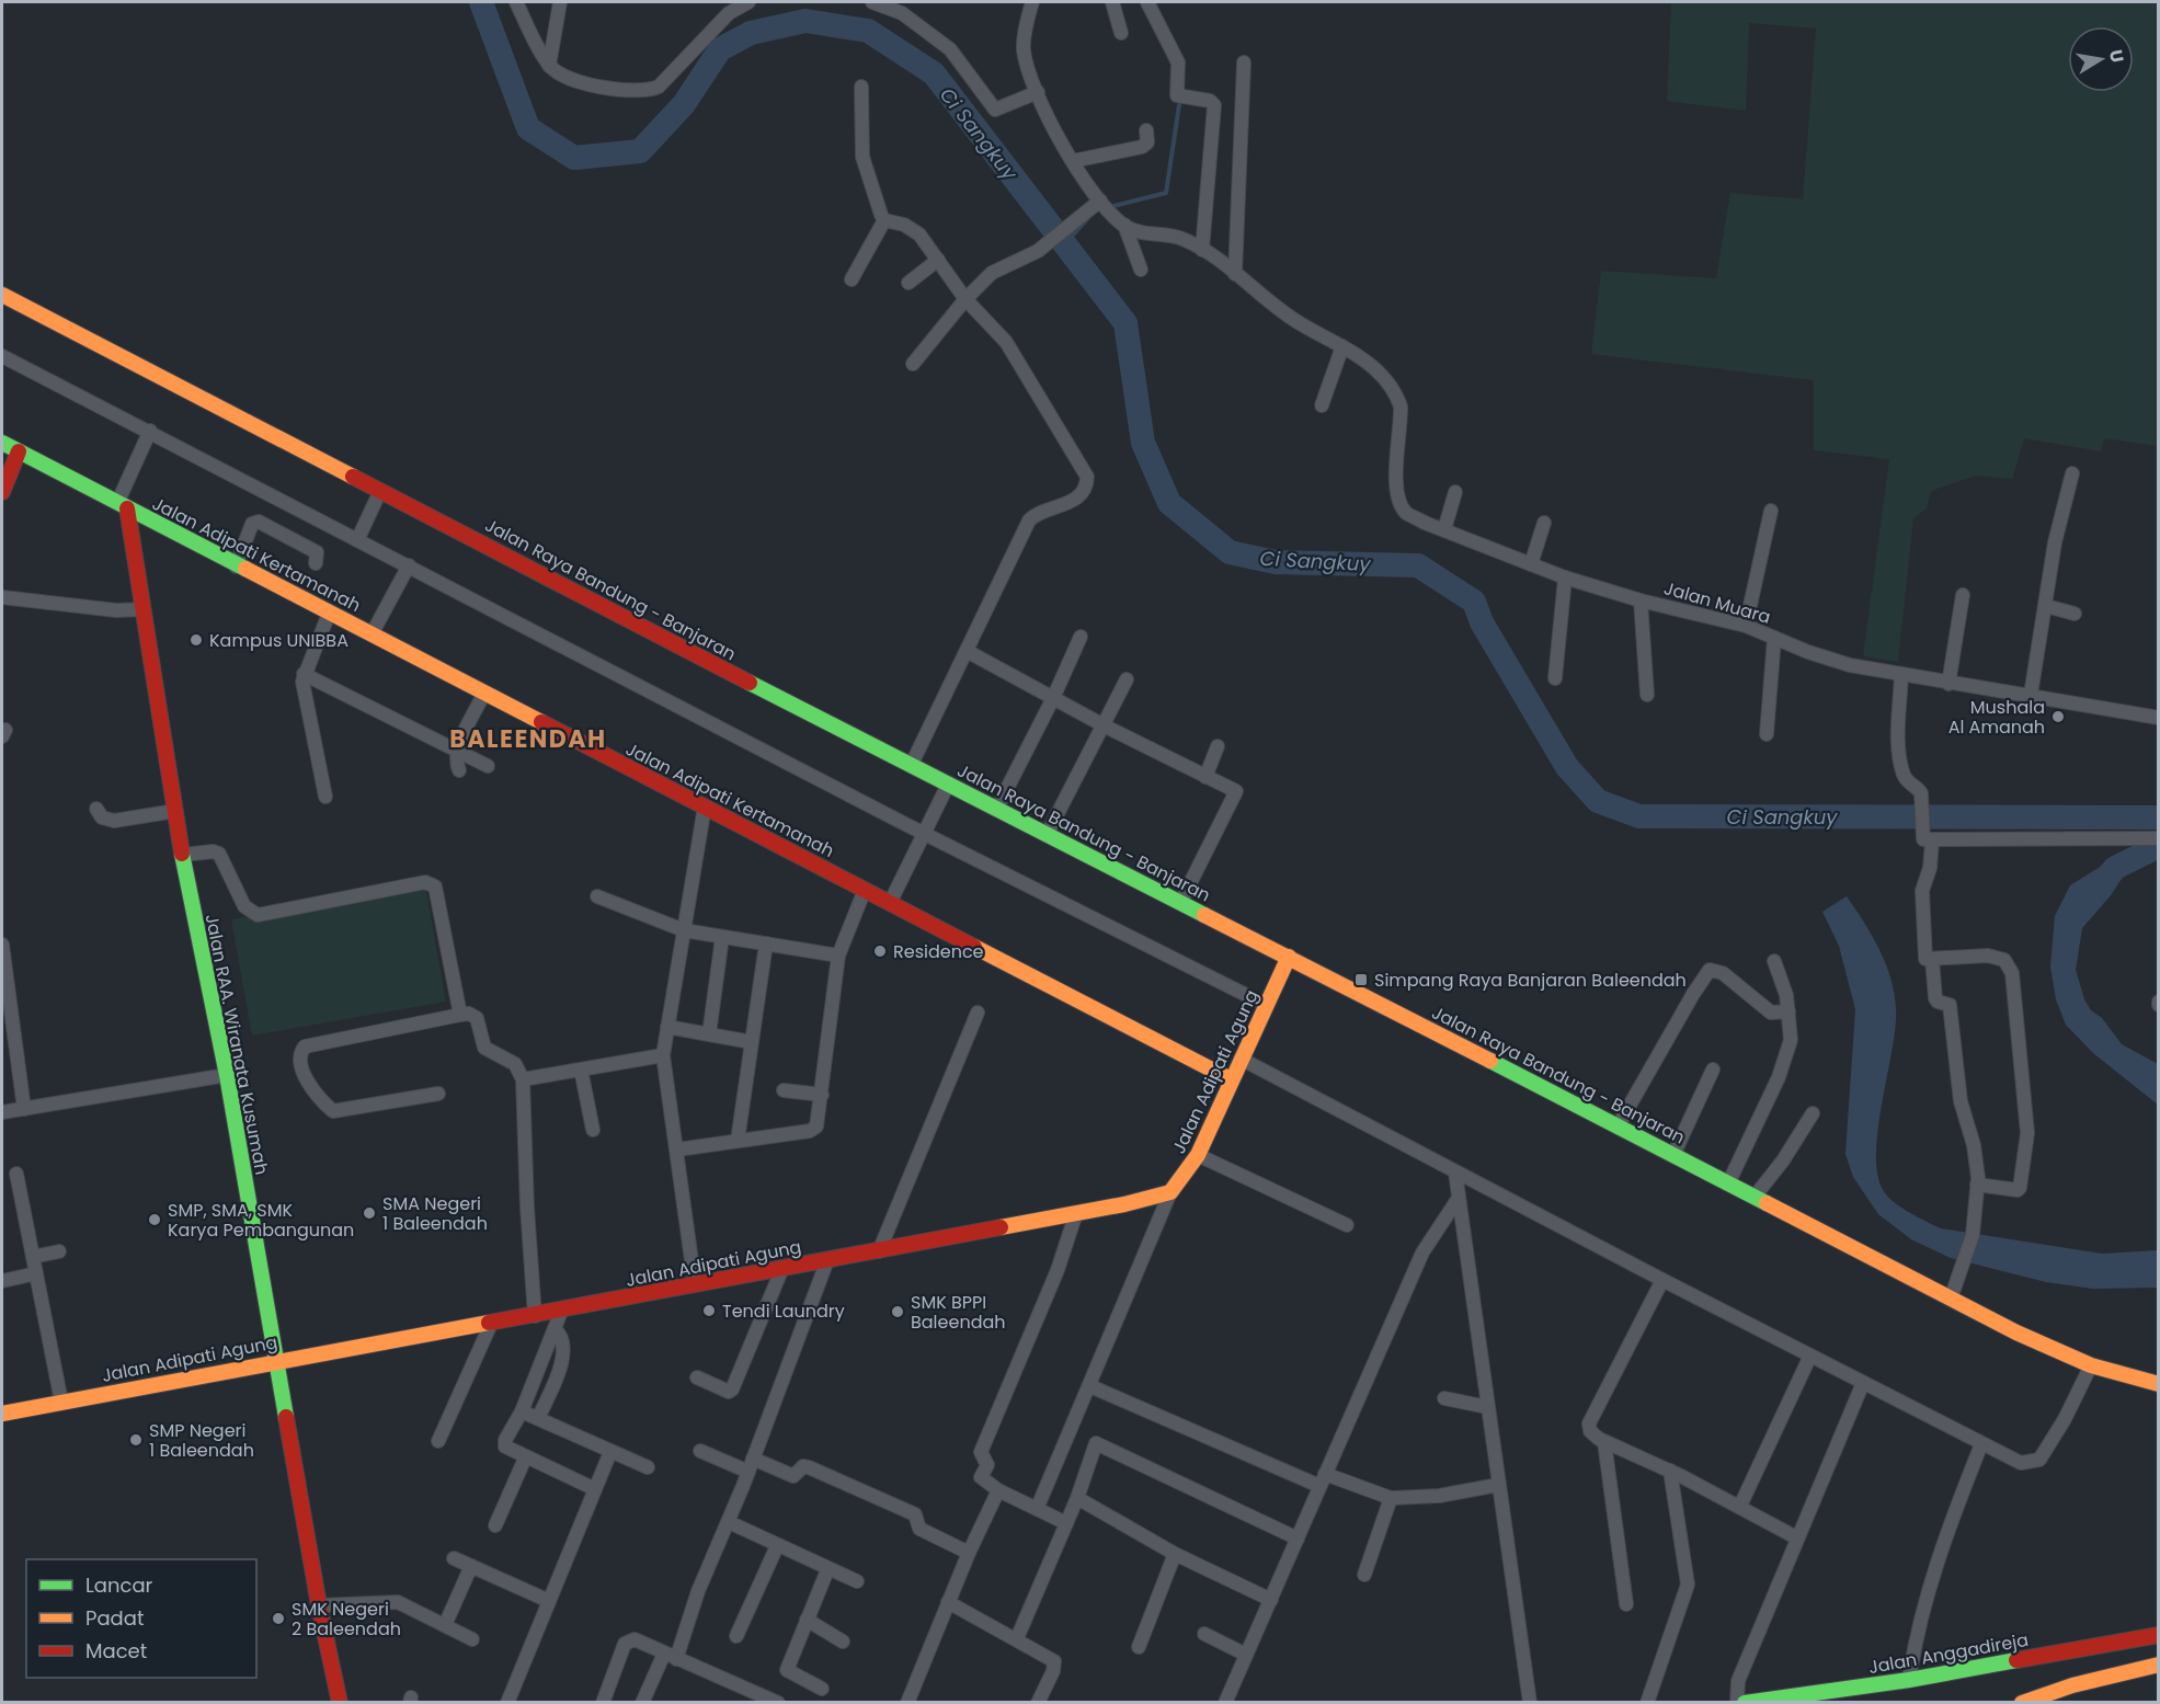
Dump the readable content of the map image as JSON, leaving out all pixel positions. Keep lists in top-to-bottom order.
{
  "streets": {
    "main road": [
      "Jalan Adipati Kertamanah",
      "Jalan Raya Bandung - Banjaran",
      "Jalan RAA. Wiranata Kusumah",
      "Jalan Adipati Agung",
      "Jalan Anggadireja"
    ],
    "street": ["Jalan Muara"]
  },
  "crossings": [
    ["Jalan Adipati Kertamanah", "Jalan RAA. Wiranata Kusumah"],
    ["Jalan Adipati Kertamanah", "Jalan Adipati Agung"],
    ["Jalan Raya Bandung - Banjaran", "Jalan Adipati Agung"],
    ["Jalan RAA. Wiranata Kusumah", "Jalan Adipati Agung"]
  ],
  "districts": ["BALEENDAH"],
  "water": ["Ci Sangkuy"],
  "places": {
    "other": [
      "Kampus UNIBBA",
      "Mushala Al Amanah",
      "Residence",
      "SMA Negeri 1 Baleendah",
      "SMP, SMA, SMK Karya Pembangunan",
      "Tendi Laundry",
      "SMK BPPI Baleendah",
      "SMP Negeri 1 Baleendah",
      "SMK Negeri 2 Baleendah"
    ],
    "transit": ["Simpang Raya Banjaran Baleendah"]
  },
  "legend": ["Lancar", "Padat", "Macet"],
  "north": "right"
}
